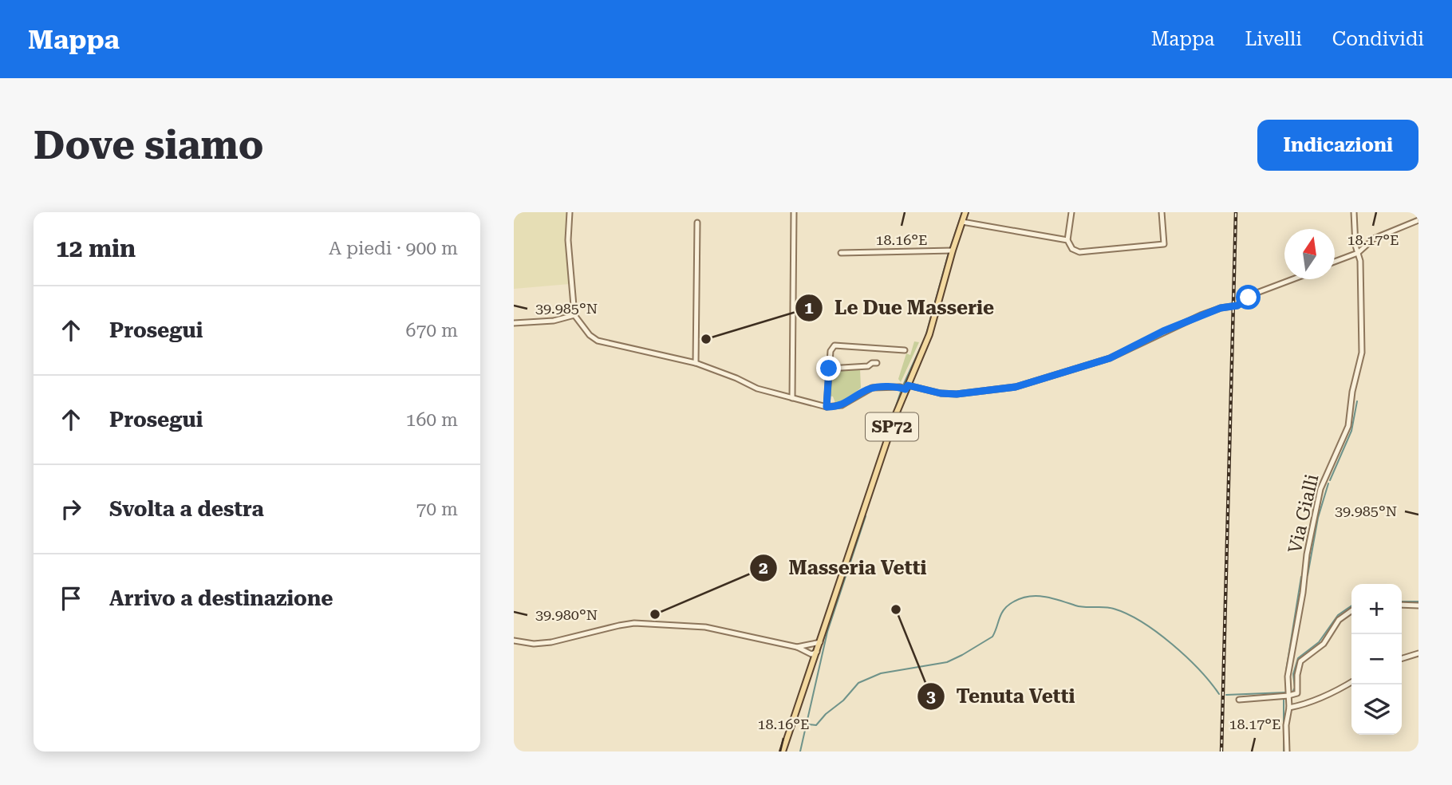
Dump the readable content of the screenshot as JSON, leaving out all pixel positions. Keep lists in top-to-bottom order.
{
  "streets": {
    "main road": ["SP72"],
    "street": ["Via Gialli"]
  },
  "places": ["Le Due Masserie", "Tenuta Vetti", "Masseria Vetti"],
  "north": "top",
  "page": {
    "header": "Mappa",
    "nav": ["Mappa", "Livelli", "Condividi"],
    "buttons": "Indicazioni",
    "title": "Dove siamo",
    "heading": ["12 min", "A piedi · 900 m"],
    "list": [
      ["Prosegui", "670 m"],
      ["Prosegui", "160 m"],
      ["Svolta a destra", "70 m"],
      "Arrivo a destinazione"
    ],
    "map_buttons": ["+", "−"]
  },
  "coordinates": [
    "18.16°E",
    "18.17°E",
    "39.985°N",
    "39.980°N"
  ]
}
